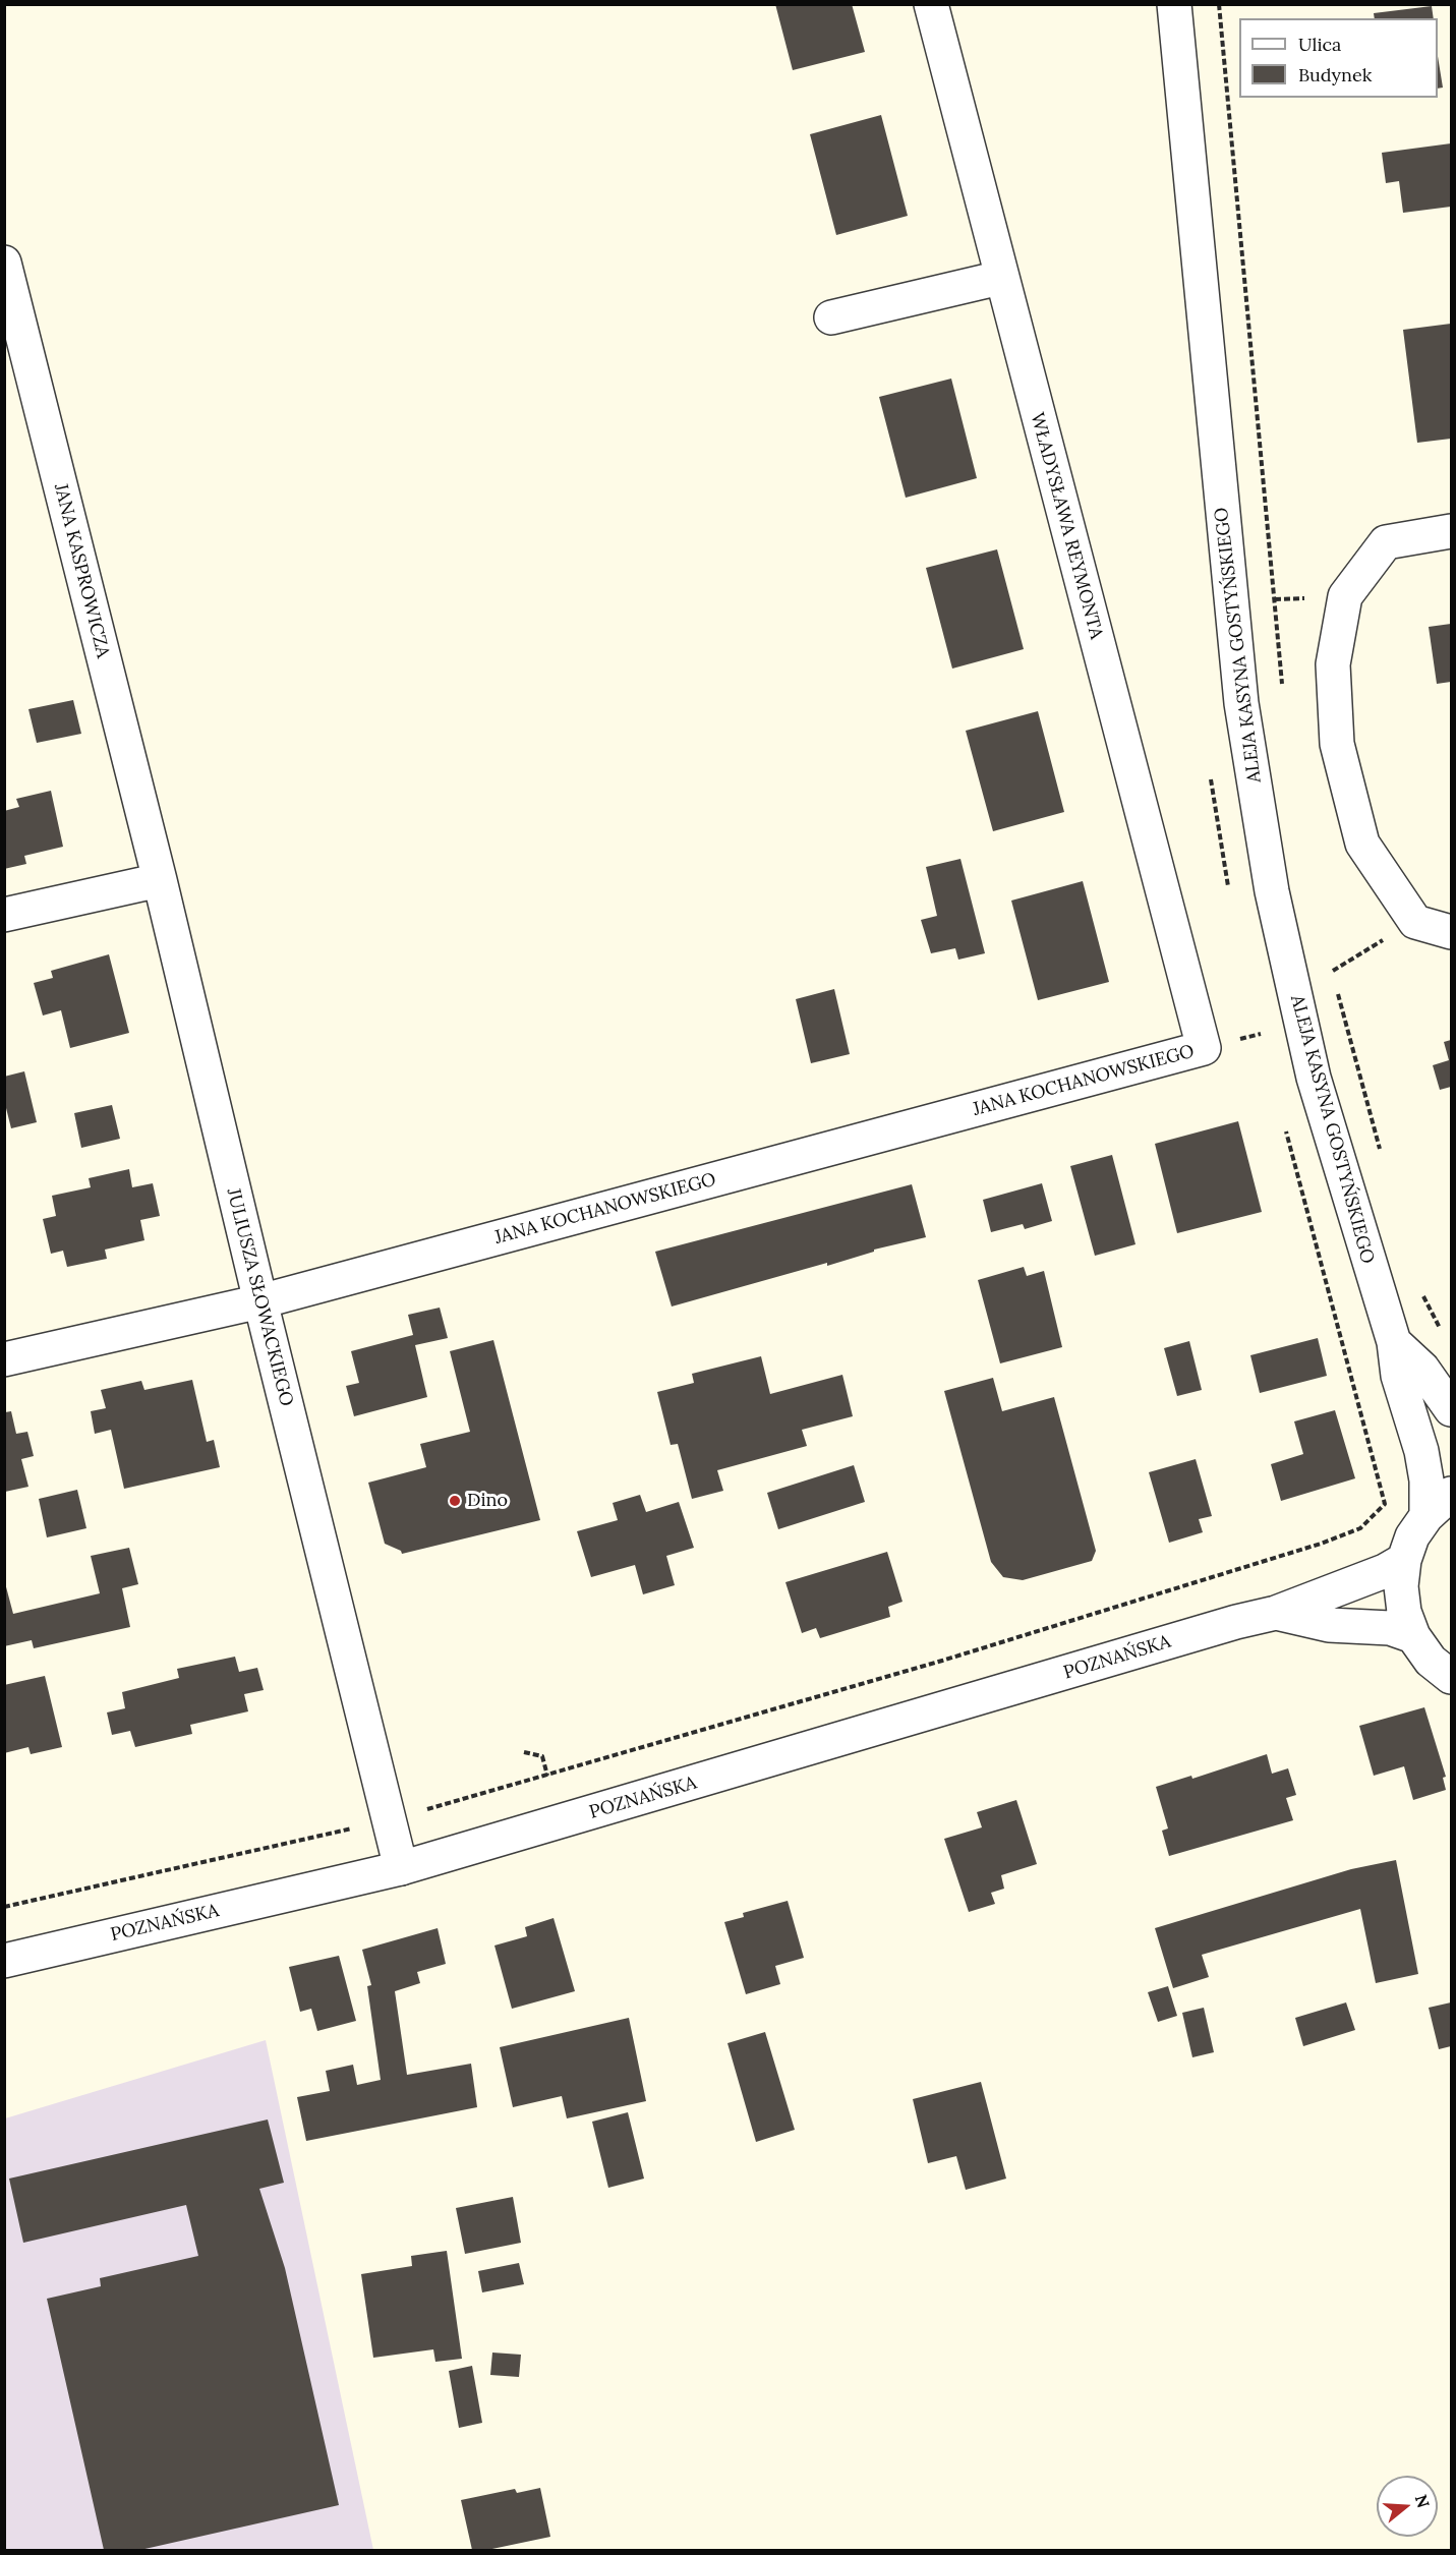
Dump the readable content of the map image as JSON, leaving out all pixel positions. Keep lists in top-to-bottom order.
{
  "streets": {
    "street": [
      "WŁADYSŁAWA REYMONTA",
      "JANA KASPROWICZA",
      "ALEJA KASYNA GOSTYŃSKIEGO",
      "JANA KOCHANOWSKIEGO",
      "JULIUSZA SŁOWACKIEGO",
      "POZNAŃSKA"
    ]
  },
  "crossings": [
    ["WŁADYSŁAWA REYMONTA", "JANA KOCHANOWSKIEGO"],
    ["JANA KASPROWICZA", "JULIUSZA SŁOWACKIEGO"],
    ["JANA KOCHANOWSKIEGO", "JULIUSZA SŁOWACKIEGO"],
    ["JULIUSZA SŁOWACKIEGO", "POZNAŃSKA"]
  ],
  "places": ["Dino"],
  "legend": ["Ulica", "Budynek"],
  "north": "right"
}
